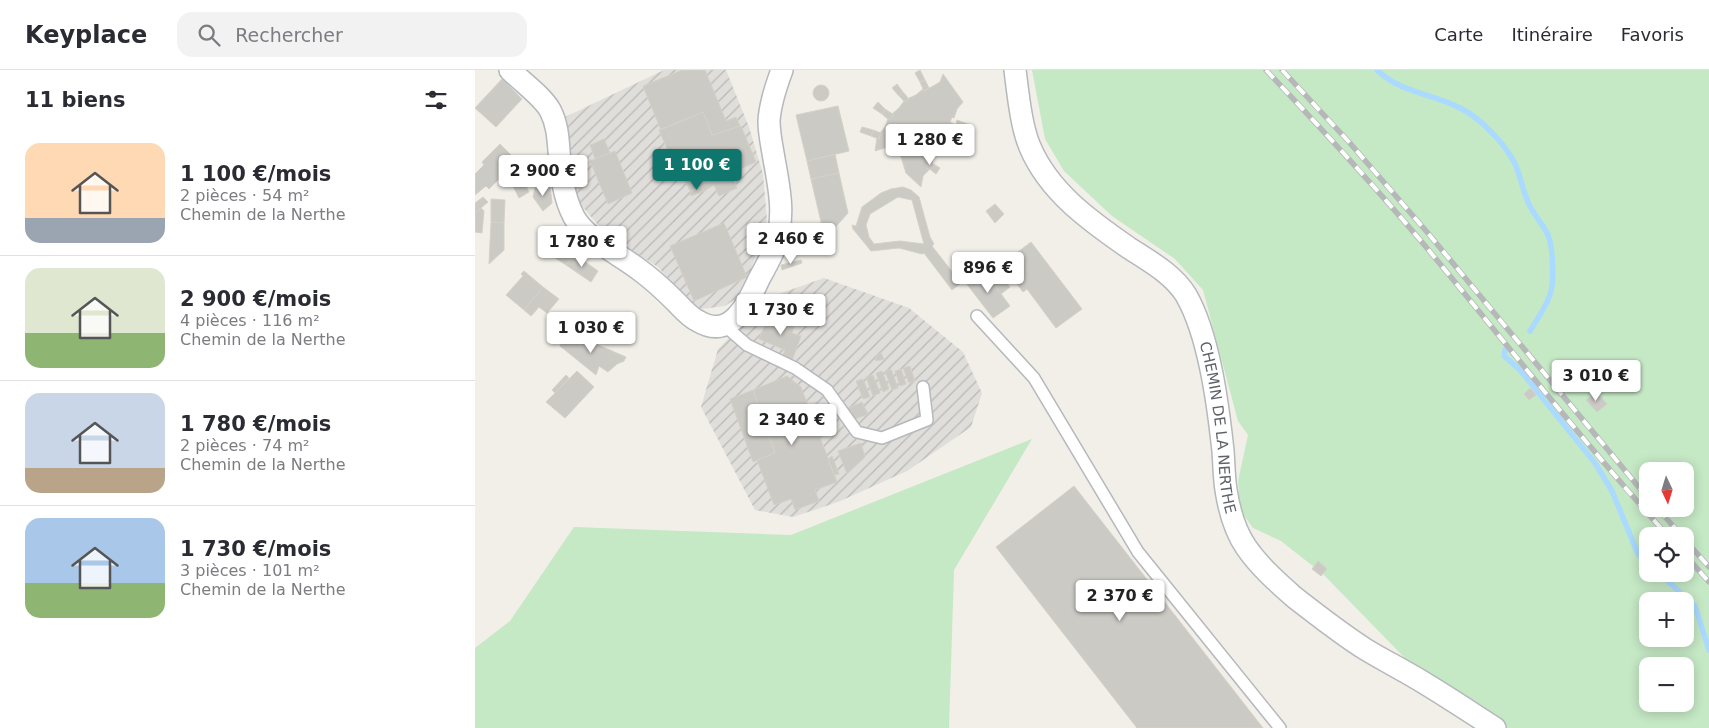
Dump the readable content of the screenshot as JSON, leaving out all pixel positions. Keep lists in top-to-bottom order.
{
  "streets": {
    "street": ["CHEMIN DE LA NERTHE"]
  },
  "north": "bottom",
  "page": {
    "header": "Keyplace",
    "search": "Rechercher",
    "nav": ["Carte", "Itinéraire", "Favoris"],
    "heading": "11 biens",
    "price": [
      "1 280 €",
      "1 100 €",
      "2 900 €",
      "2 460 €",
      "1 780 €",
      "896 €",
      "1 730 €",
      "1 030 €",
      "3 010 €",
      "2 340 €",
      "2 370 €"
    ],
    "list": [
      {
        "name": "1 100 €/mois",
        "note": "2 pièces · 54 m² · Chemin de la Nerthe"
      },
      {
        "name": "2 900 €/mois",
        "note": "4 pièces · 116 m² · Chemin de la Nerthe"
      },
      {
        "name": "1 780 €/mois",
        "note": "2 pièces · 74 m² · Chemin de la Nerthe"
      },
      {
        "name": "1 730 €/mois",
        "note": "3 pièces · 101 m² · Chemin de la Nerthe"
      }
    ],
    "map_buttons": ["+", "−"]
  }
}
